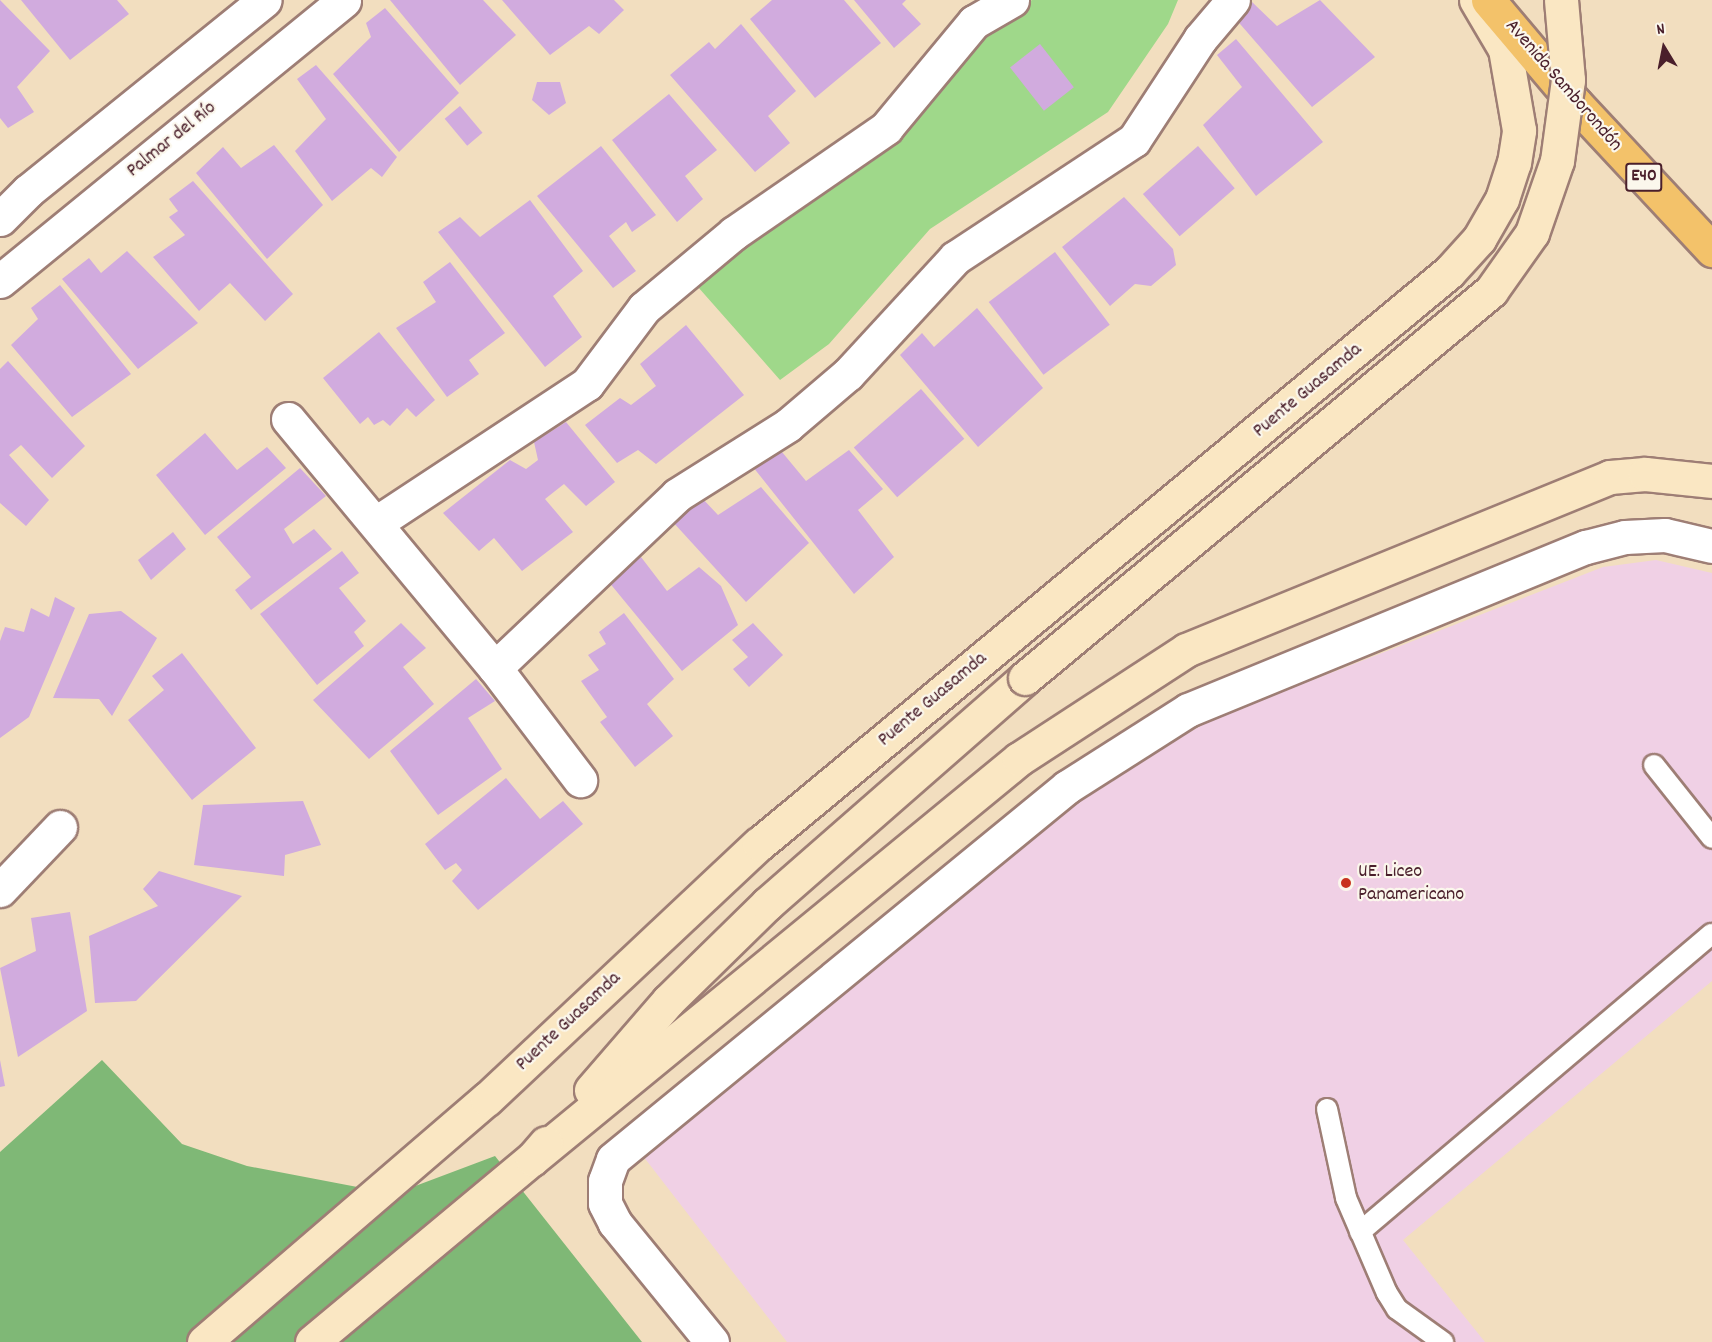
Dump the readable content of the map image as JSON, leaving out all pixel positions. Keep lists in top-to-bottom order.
{
  "streets": {
    "highway": ["Avenida Samborondón", "E40"],
    "main road": ["Puente Guasamda"],
    "street": ["Palmar del Río"]
  },
  "places": ["UE. Liceo Panamericano"],
  "north": "top"
}
